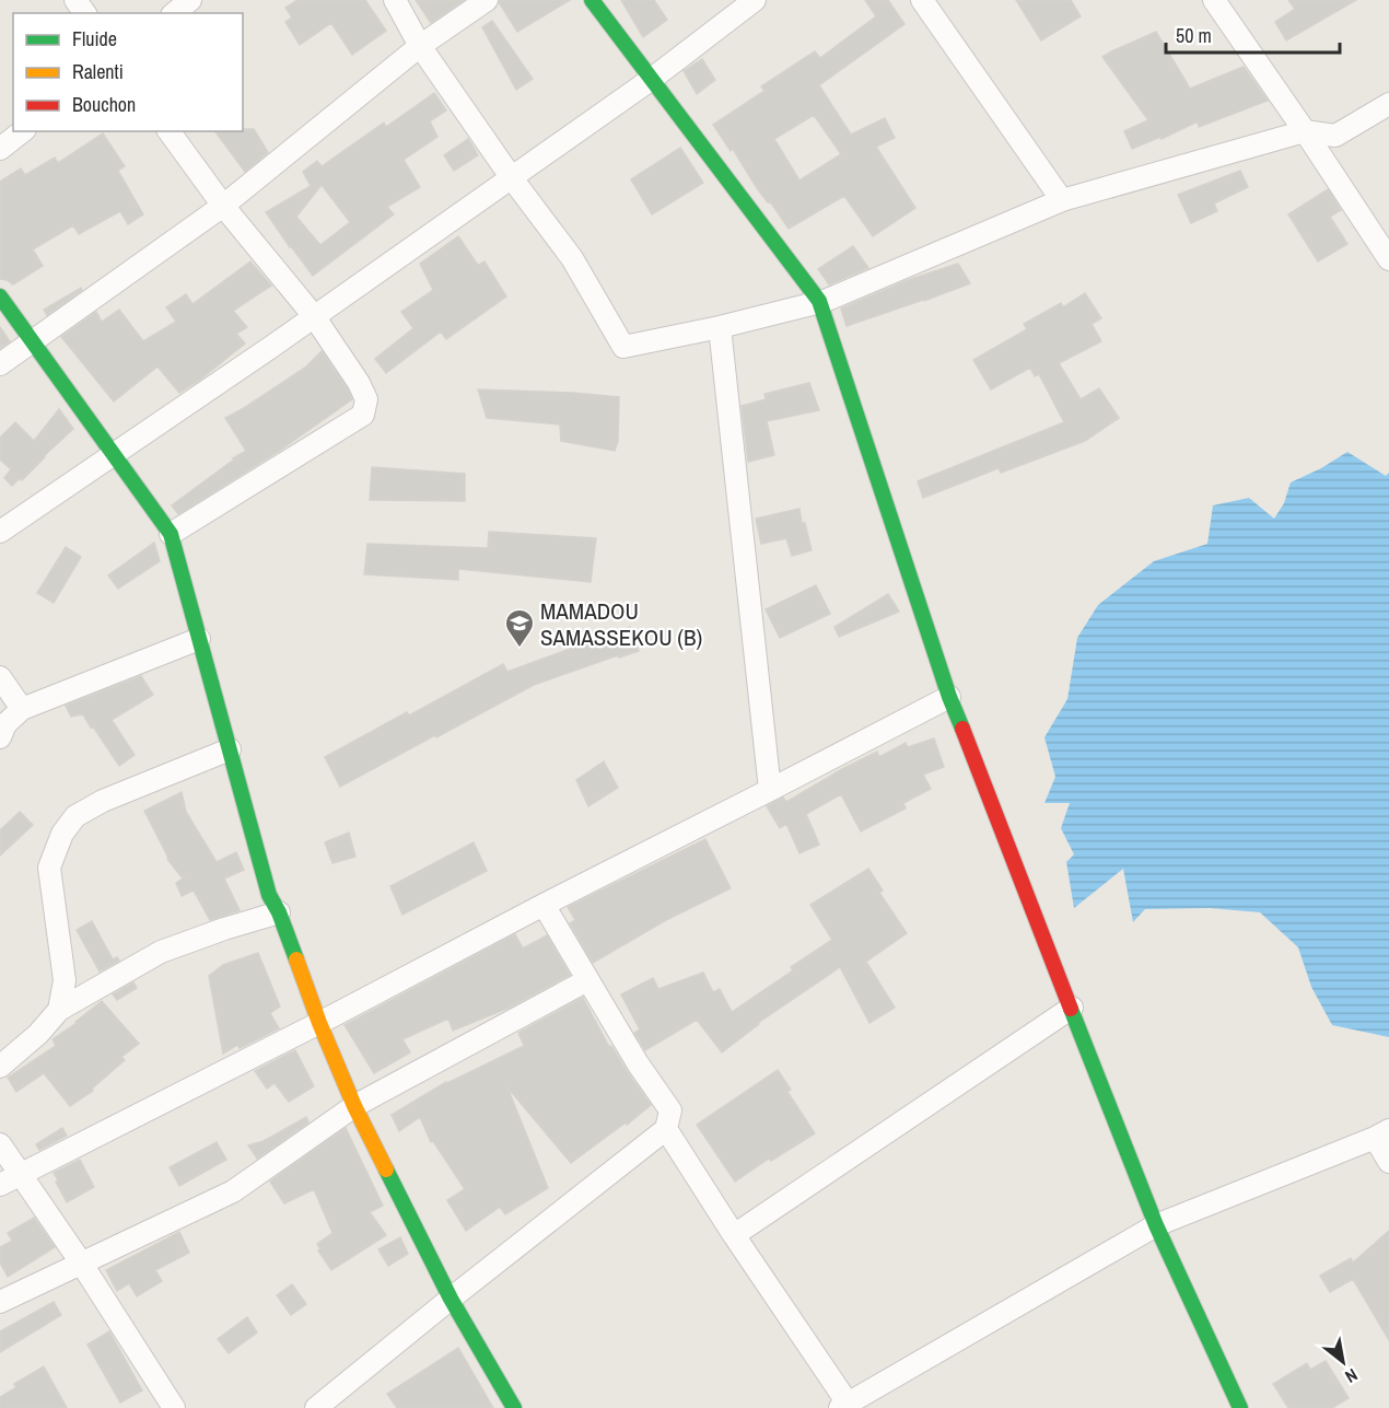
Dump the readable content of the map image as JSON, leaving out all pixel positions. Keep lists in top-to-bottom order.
{
  "places": {
    "school or university": ["MAMADOU SAMASSEKOU (B)"]
  },
  "legend": ["Fluide", "Ralenti", "Bouchon"],
  "scale_bar": "50 m",
  "north": "bottom right"
}
